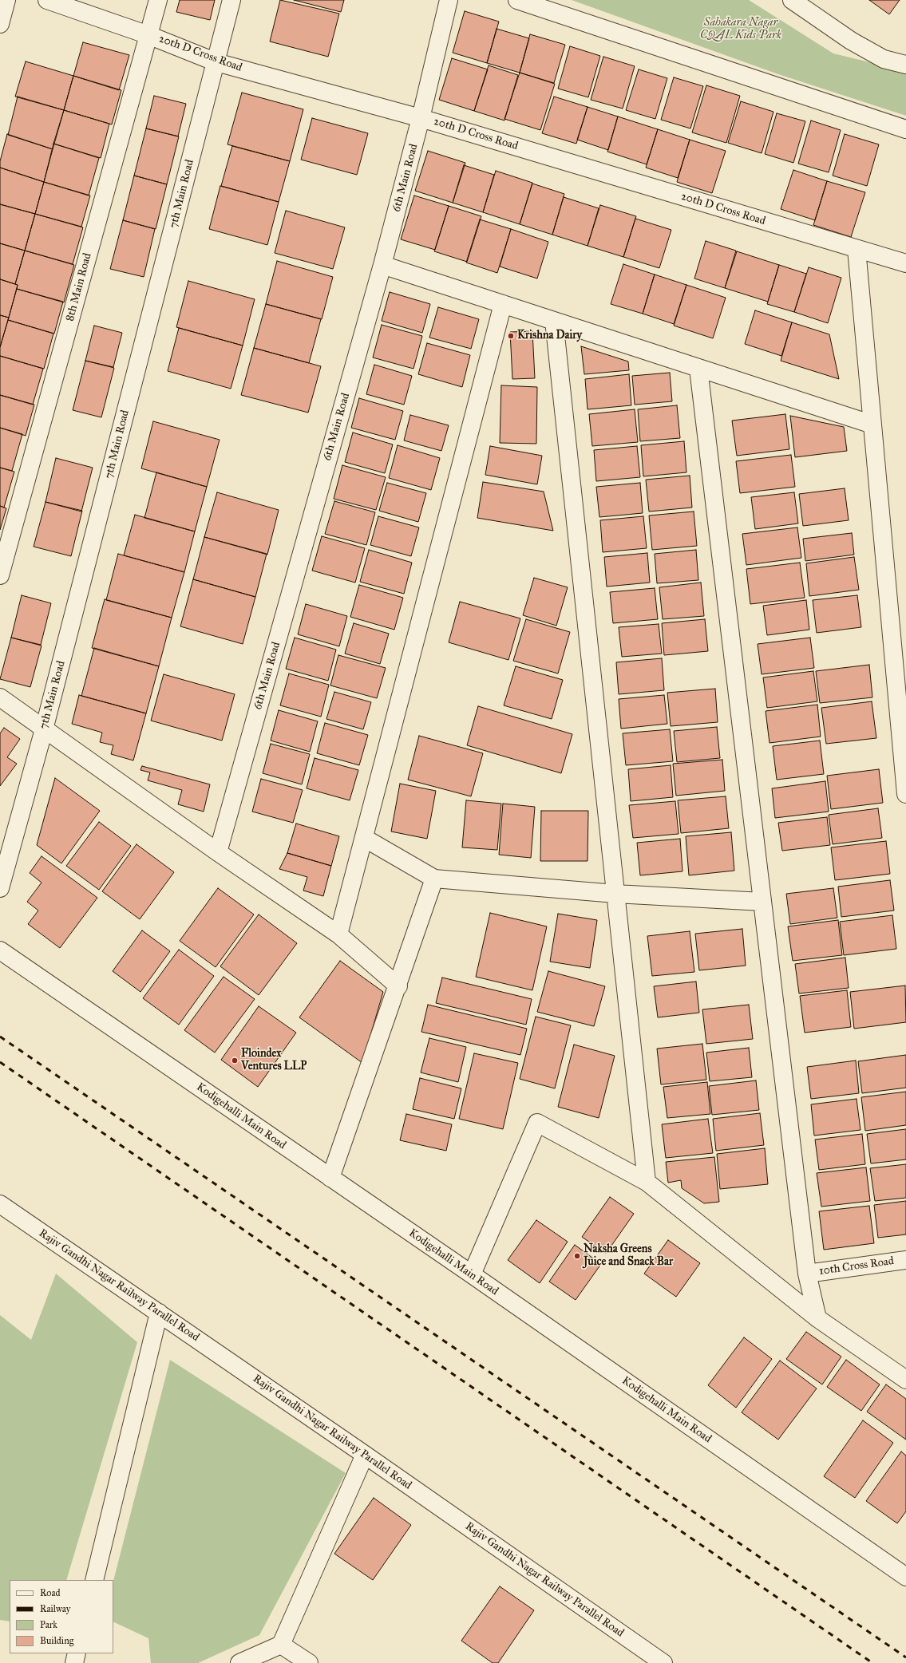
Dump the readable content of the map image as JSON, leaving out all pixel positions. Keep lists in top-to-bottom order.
{
  "streets": {
    "street": [
      "20th D Cross Road",
      "6th Main Road",
      "7th Main Road",
      "8th Main Road",
      "Kodigehalli Main Road",
      "10th Cross Road",
      "Rajiv Gandhi Nagar Railway Parallel Road"
    ]
  },
  "crossings": [
    ["20th D Cross Road", "6th Main Road"],
    ["20th D Cross Road", "7th Main Road"],
    ["20th D Cross Road", "8th Main Road"]
  ],
  "parks": ["Sahakara Nagar CQAL Kids Park"],
  "places": ["Krishna Dairy", "Floindex Ventures LLP", "Naksha Greens Juice and Snack Bar"],
  "legend": [
    "Road",
    "Railway",
    "Park",
    "Building"
  ]
}
